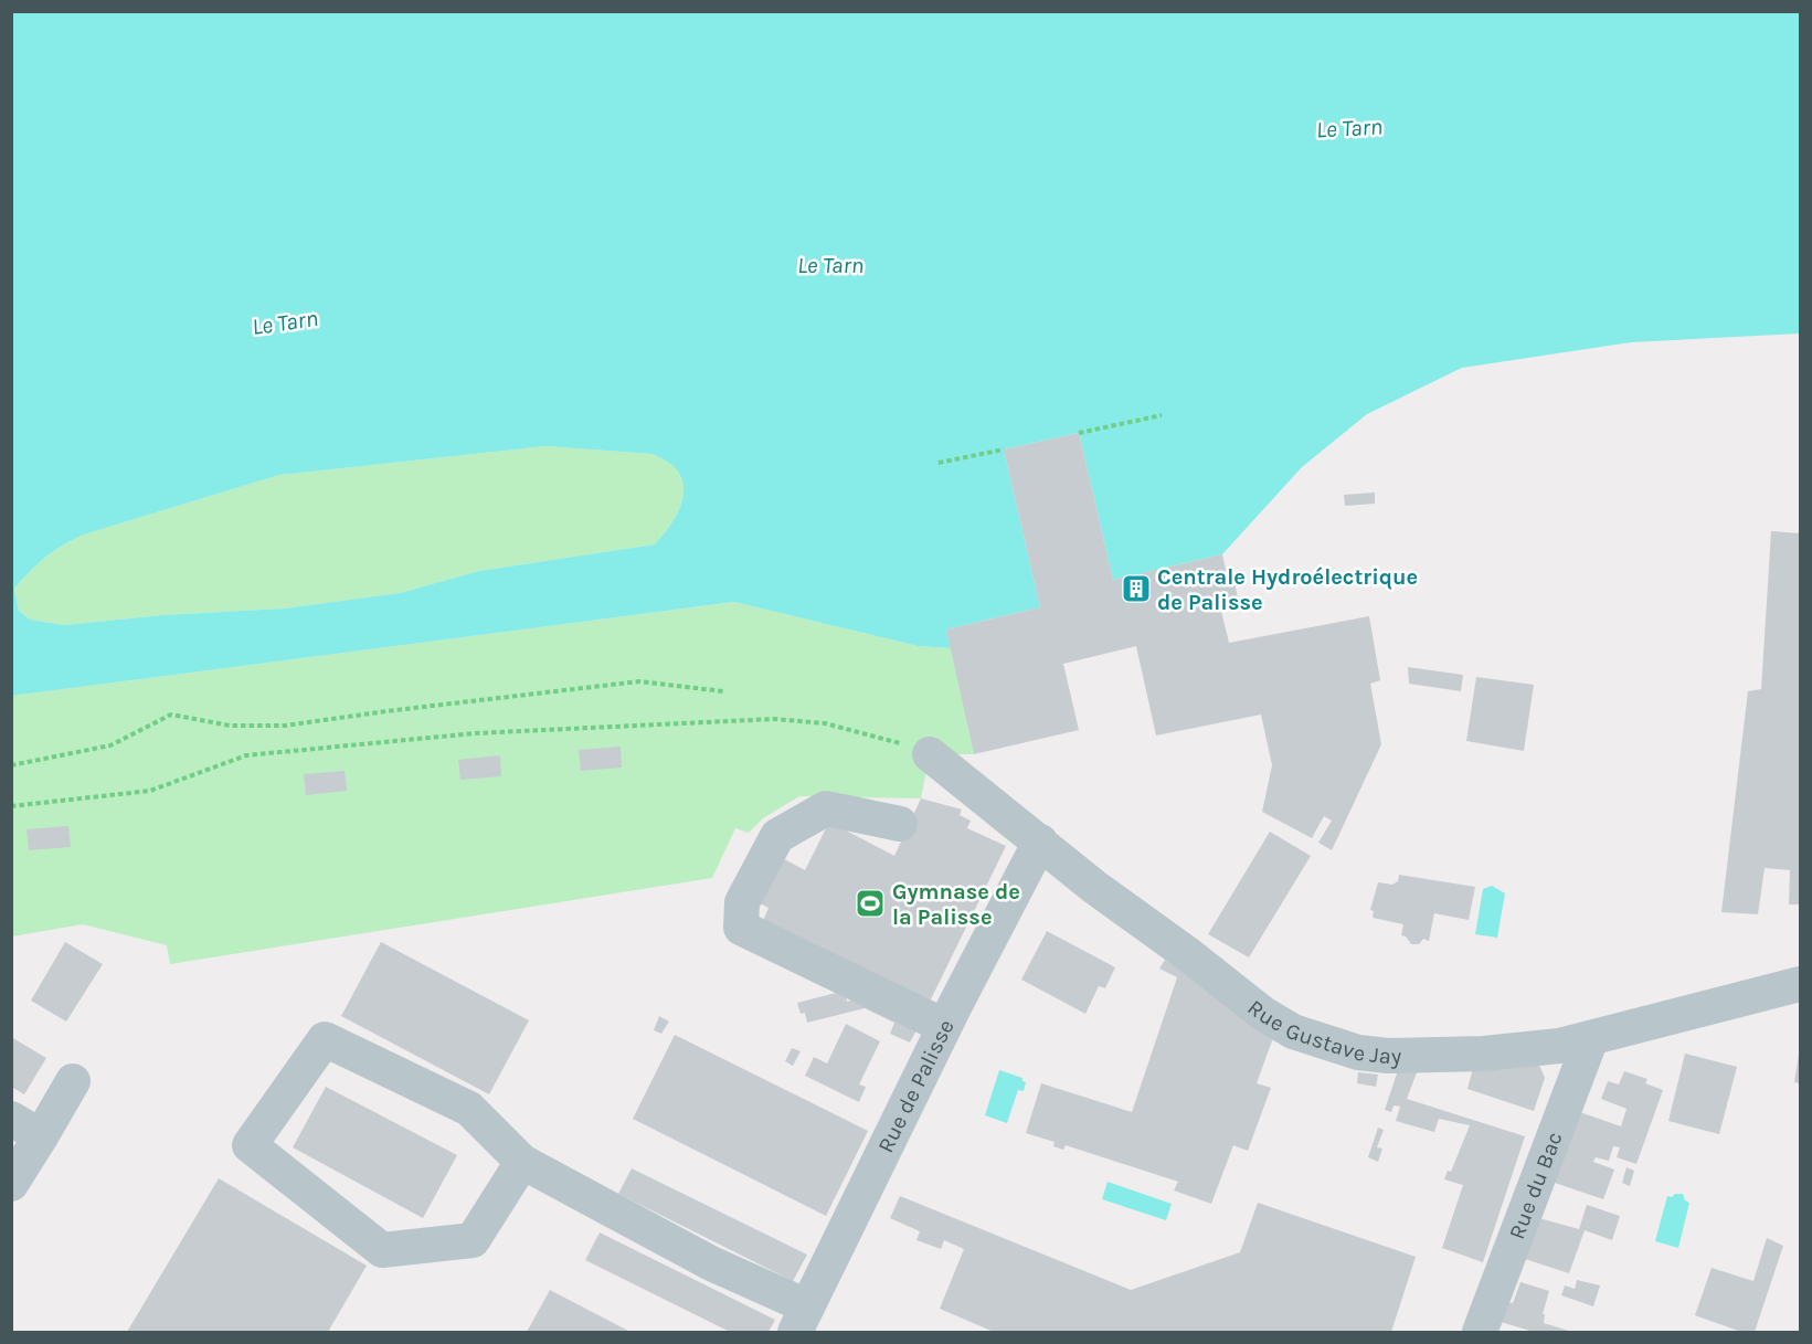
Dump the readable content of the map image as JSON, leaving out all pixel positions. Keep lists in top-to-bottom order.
{
  "streets": {
    "street": ["Rue Gustave Jay", "Rue de Palisse", "Rue du Bac"]
  },
  "crossings": [
    ["Rue Gustave Jay", "Rue de Palisse"],
    ["Rue Gustave Jay", "Rue du Bac"]
  ],
  "water": ["Le Tarn"],
  "places": {
    "building": ["Centrale Hydroélectrique de Palisse"],
    "sports": ["Gymnase de la Palisse"]
  }
}
